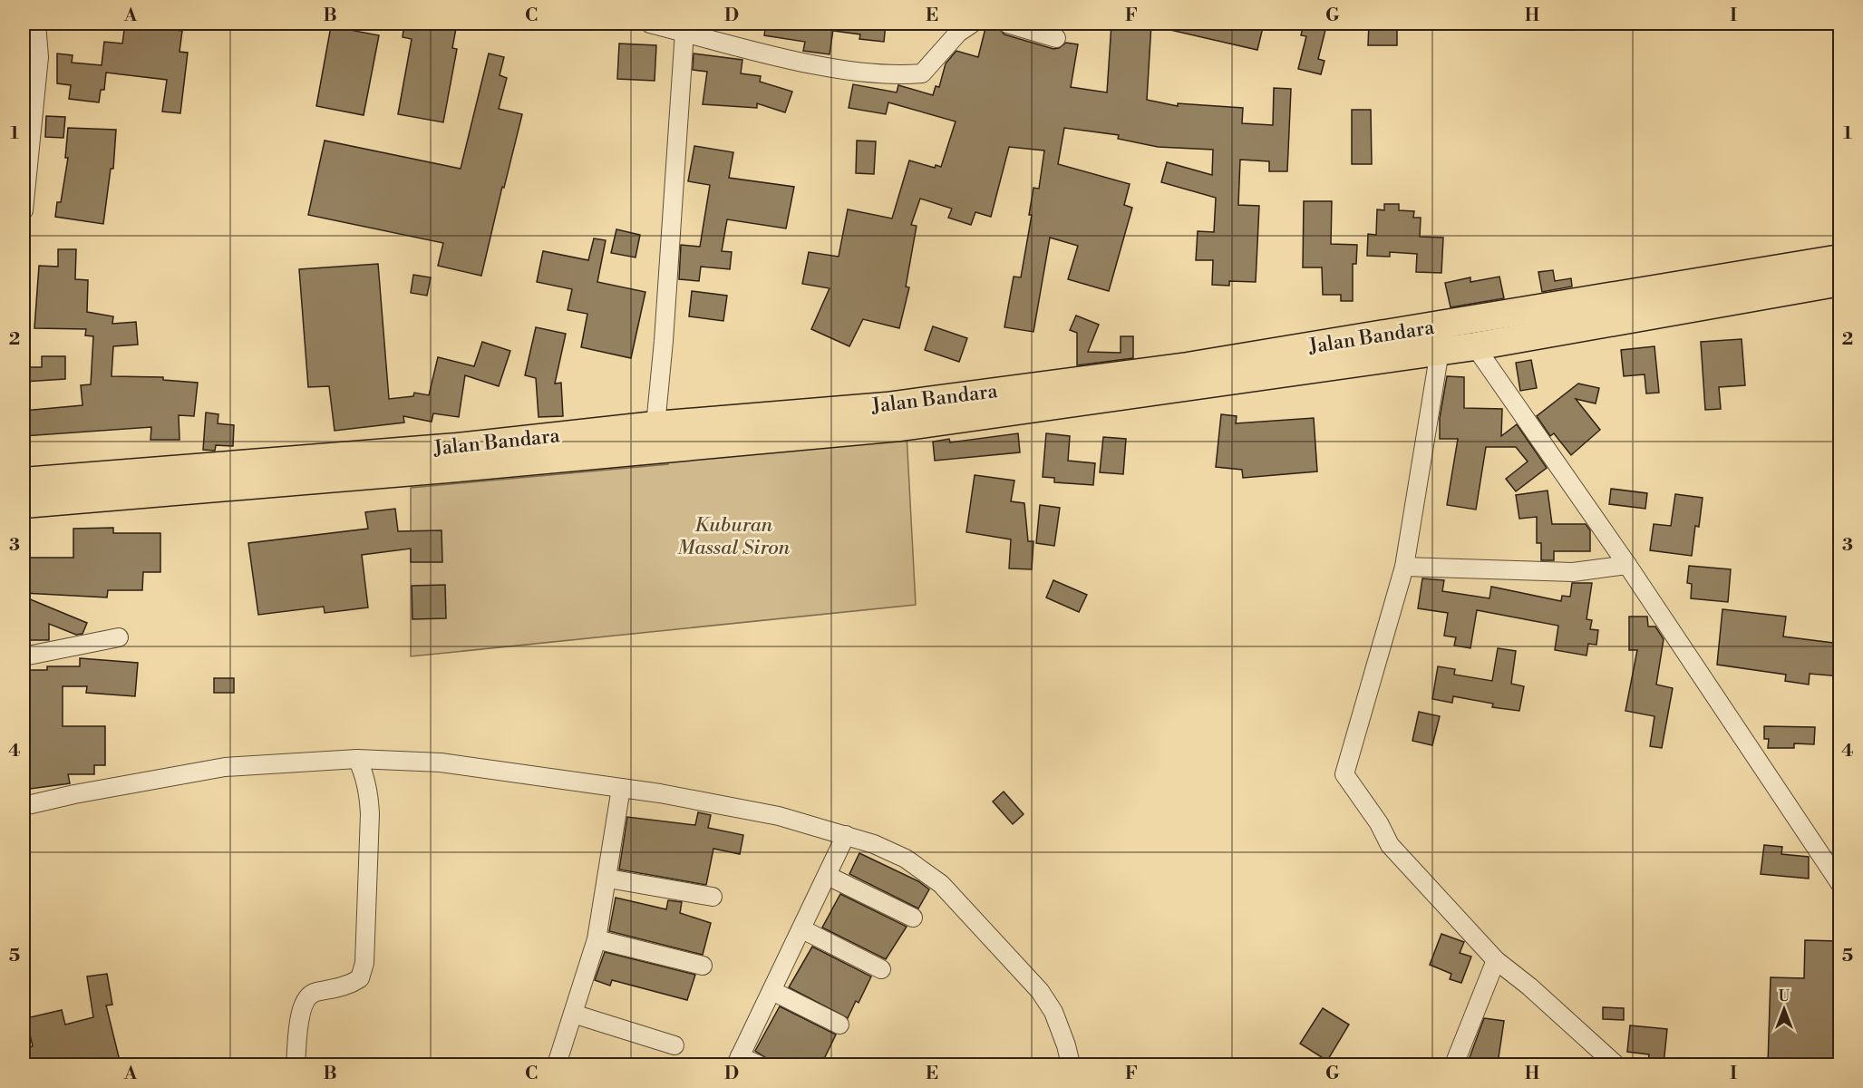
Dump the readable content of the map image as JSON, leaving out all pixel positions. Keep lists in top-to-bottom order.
{
  "streets": {
    "highway": ["Jalan Bandara"]
  },
  "parks": ["Kuburan Massal Siron"],
  "north": "top",
  "grid": {
    "columns": [
      "A",
      "B",
      "C",
      "D",
      "E",
      "F",
      "G",
      "H",
      "I"
    ],
    "rows": [
      "1",
      "2",
      "3",
      "4",
      "5"
    ]
  }
}
